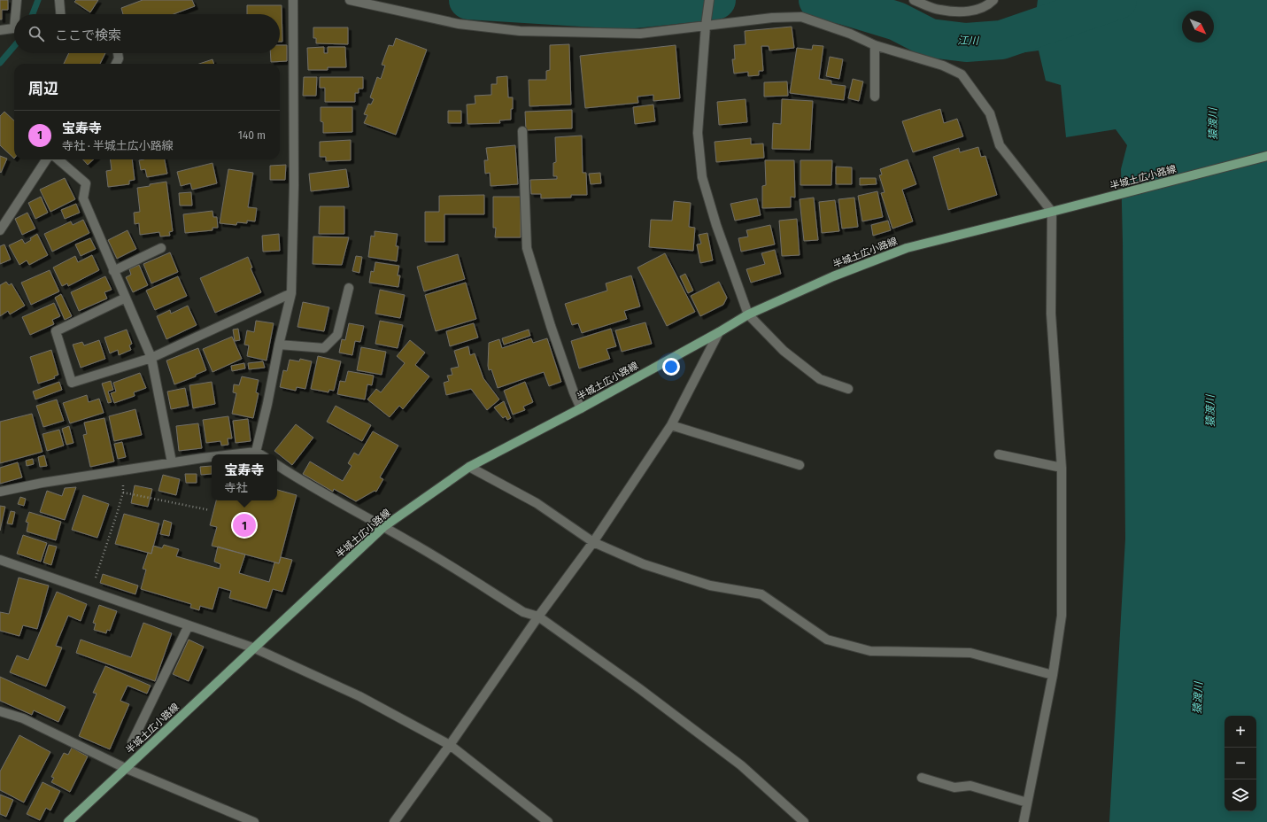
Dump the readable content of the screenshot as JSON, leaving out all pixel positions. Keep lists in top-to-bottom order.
{
  "streets": {
    "main road": ["半城土広小路線"]
  },
  "water": ["江川", "猿渡川"],
  "north": "bottom right",
  "page": {
    "search": "ここで検索",
    "heading": "周辺",
    "list": [
      {
        "mark": "1",
        "name": "宝寿寺",
        "note": "寺社 · 半城土広小路線",
        "value": "140 m"
      }
    ],
    "popup": ["宝寿寺", "寺社"],
    "pins": "1",
    "map_buttons": ["+", "−"]
  }
}
